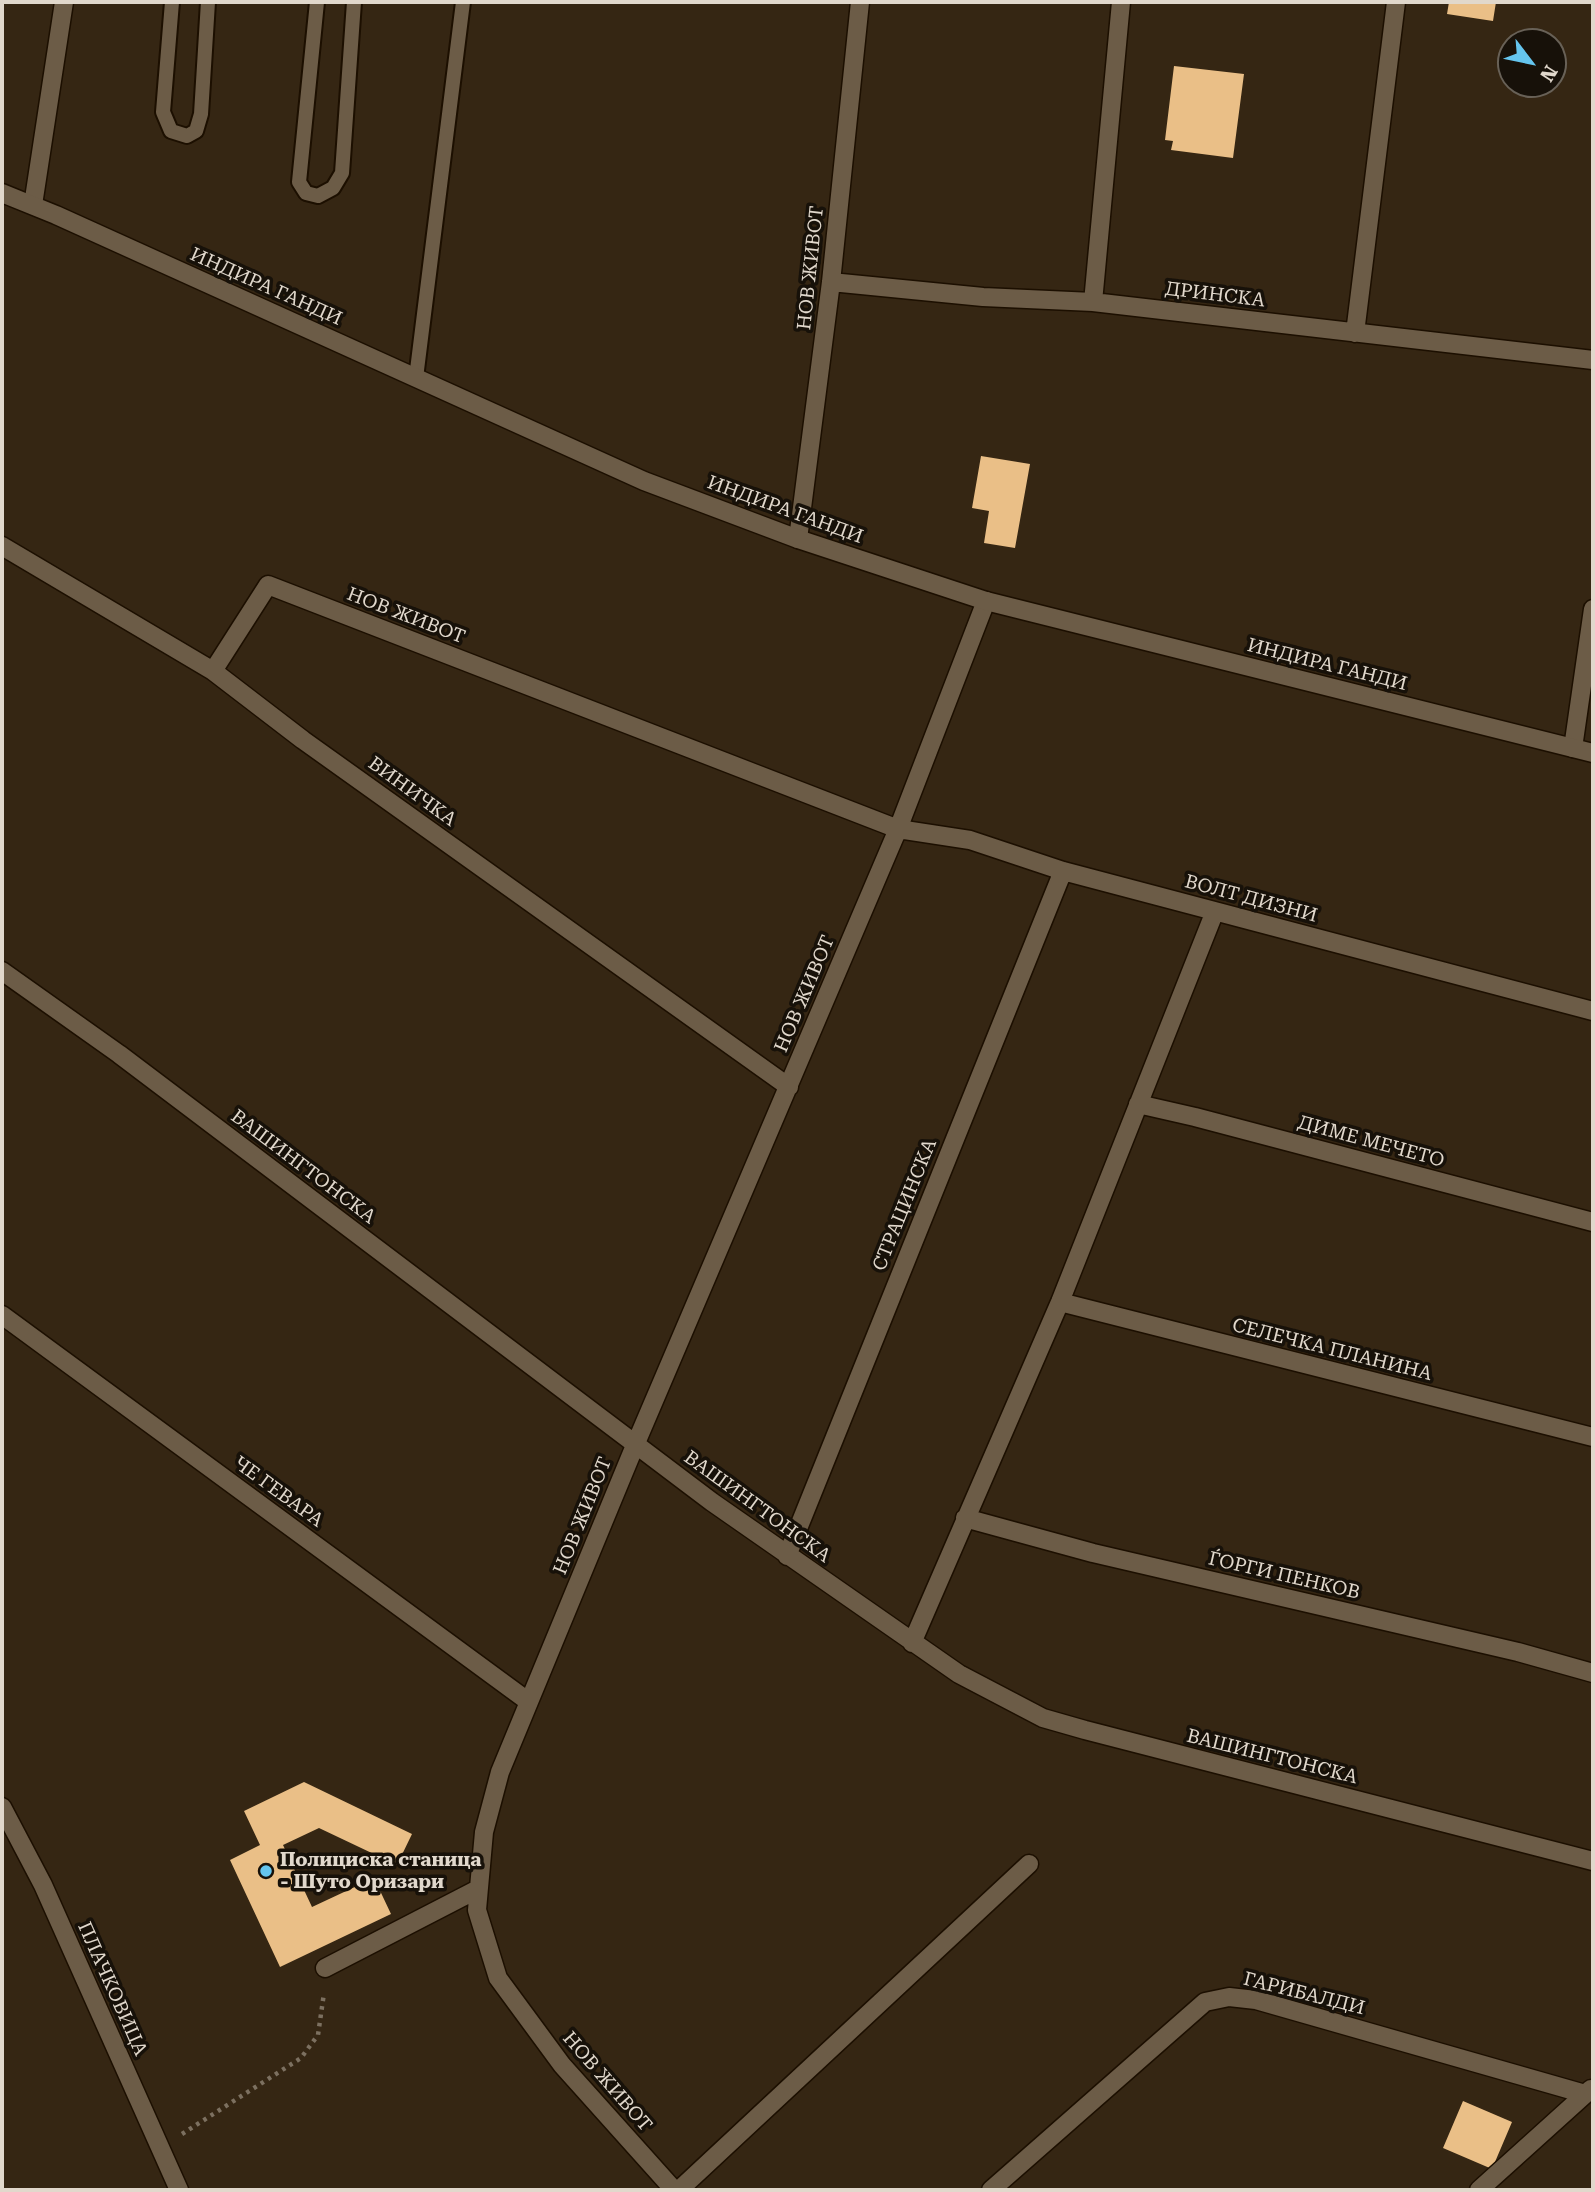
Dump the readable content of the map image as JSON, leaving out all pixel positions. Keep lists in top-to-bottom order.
{
  "streets": {
    "street": [
      "НОВ ЖИВОТ",
      "ИНДИРА ГАНДИ",
      "ДРИНСКА",
      "ВИНИЧКА",
      "ВОЛТ ДИЗНИ",
      "ДИМЕ МЕЧЕТО",
      "ВАШИНГТОНСКА",
      "СТРАЦИНСКА",
      "СЕЛЕЧКА ПЛАНИНА",
      "ЧЕ ГЕВАРА",
      "ЃОРГИ ПЕНКОВ",
      "ПЛАЧКОВИЦА",
      "ГАРИБАЛДИ"
    ]
  },
  "crossings": [
    ["НОВ ЖИВОТ", "ИНДИРА ГАНДИ"],
    ["НОВ ЖИВОТ", "ДРИНСКА"],
    ["НОВ ЖИВОТ", "ВИНИЧКА"],
    ["НОВ ЖИВОТ", "ВОЛТ ДИЗНИ"],
    ["НОВ ЖИВОТ", "ВАШИНГТОНСКА"],
    ["НОВ ЖИВОТ", "ЧЕ ГЕВАРА"],
    ["ВОЛТ ДИЗНИ", "СТРАЦИНСКА"],
    ["ВАШИНГТОНСКА", "СТРАЦИНСКА"]
  ],
  "places": ["Полициска станица - Шуто Оризари"],
  "north": "bottom right"
}
